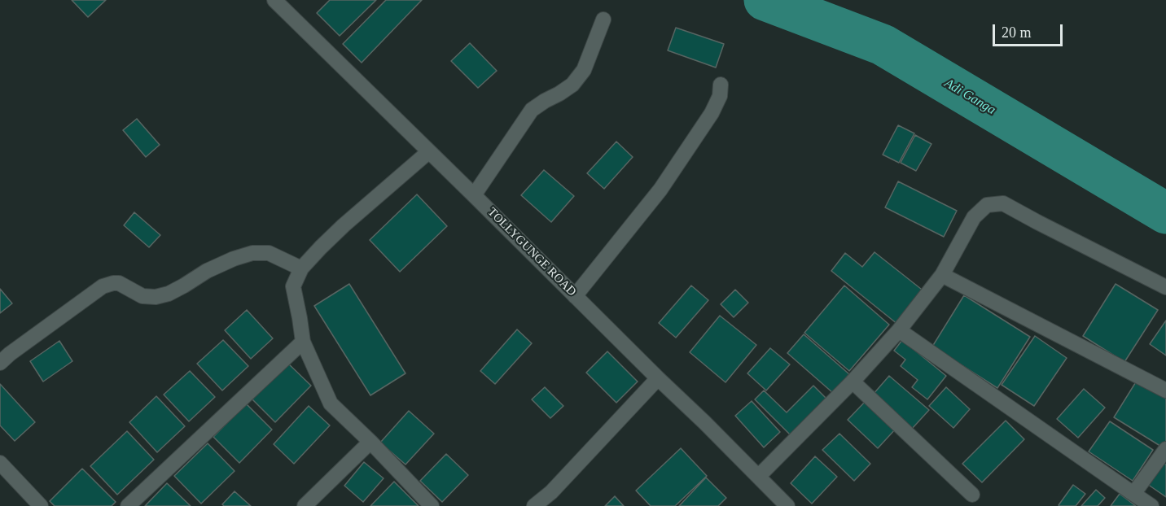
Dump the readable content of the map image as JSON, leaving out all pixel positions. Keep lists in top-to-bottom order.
{
  "streets": {
    "street": ["TOLLYGUNGE ROAD"]
  },
  "water": ["Adi Ganga"],
  "scale_bar": "20 m"
}
